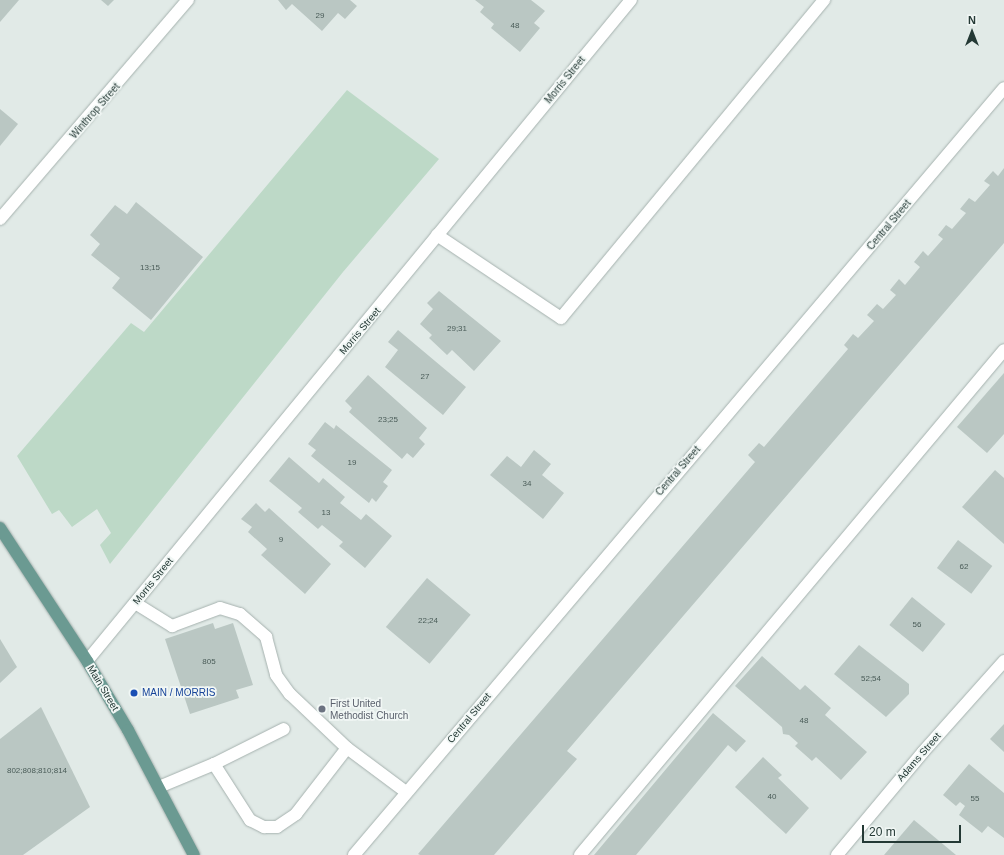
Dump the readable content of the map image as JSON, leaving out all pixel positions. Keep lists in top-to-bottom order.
{
  "streets": {
    "main road": ["Main Street"],
    "street": [
      "Morris Street",
      "Winthrop Street",
      "Central Street",
      "Adams Street"
    ]
  },
  "crossings": [
    ["Morris Street", "Main Street"]
  ],
  "places": ["MAIN / MORRIS", "First United Methodist Church"],
  "house_numbers": [
    "29",
    "48",
    "13;15",
    "29;31",
    "27",
    "23;25",
    "19",
    "34",
    "13",
    "9",
    "62",
    "22;24",
    "56",
    "805",
    "52;54",
    "48",
    "802;808;810;814",
    "40",
    "55"
  ],
  "scale_bar": "20 m",
  "north": "top"
}
